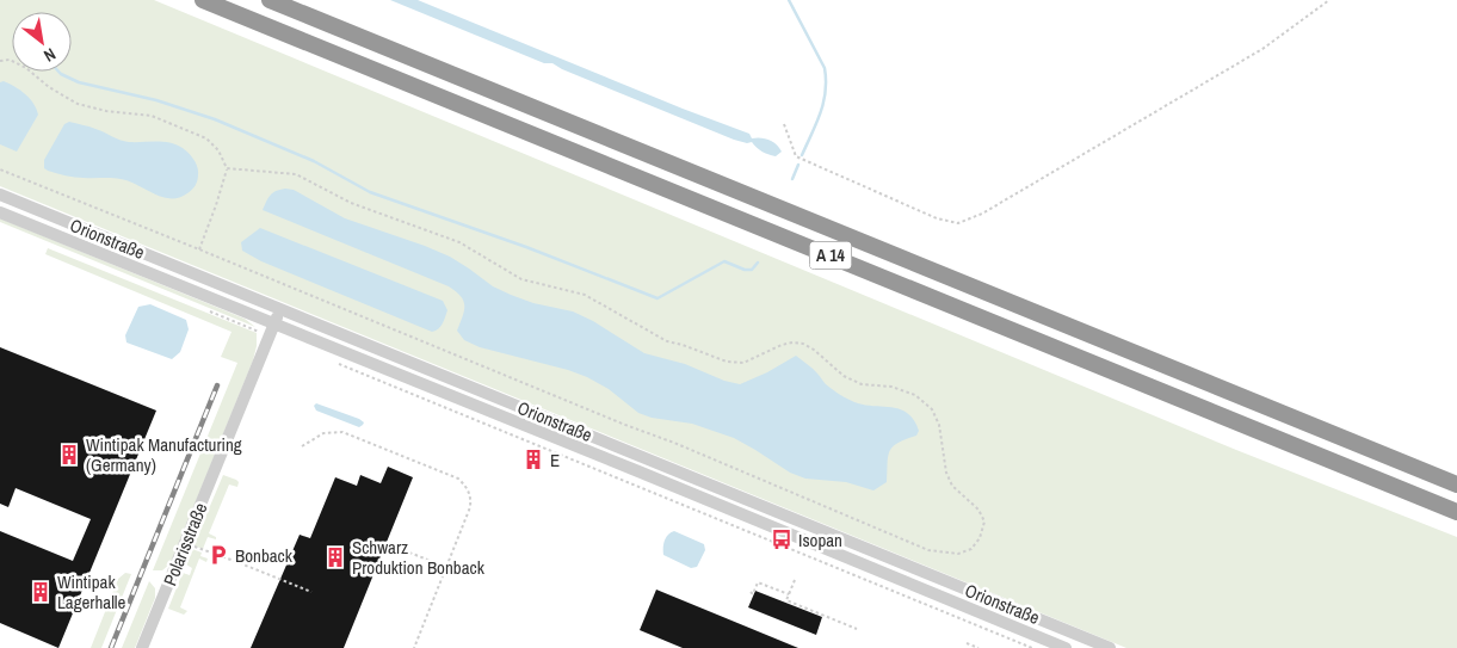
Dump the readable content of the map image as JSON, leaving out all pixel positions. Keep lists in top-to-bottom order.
{
  "streets": {
    "highway": ["A 14"],
    "street": ["Orionstraße", "Polarisstraße"]
  },
  "crossings": [
    ["Orionstraße", "Polarisstraße"]
  ],
  "places": {
    "building": [
      "Wintipak Manufacturing (Germany)",
      "E",
      "Schwarz Produktion Bonback",
      "Wintipak Lagerhalle"
    ],
    "bus stop": ["Isopan"],
    "parking": ["Bonback"]
  },
  "north": "bottom right"
}
